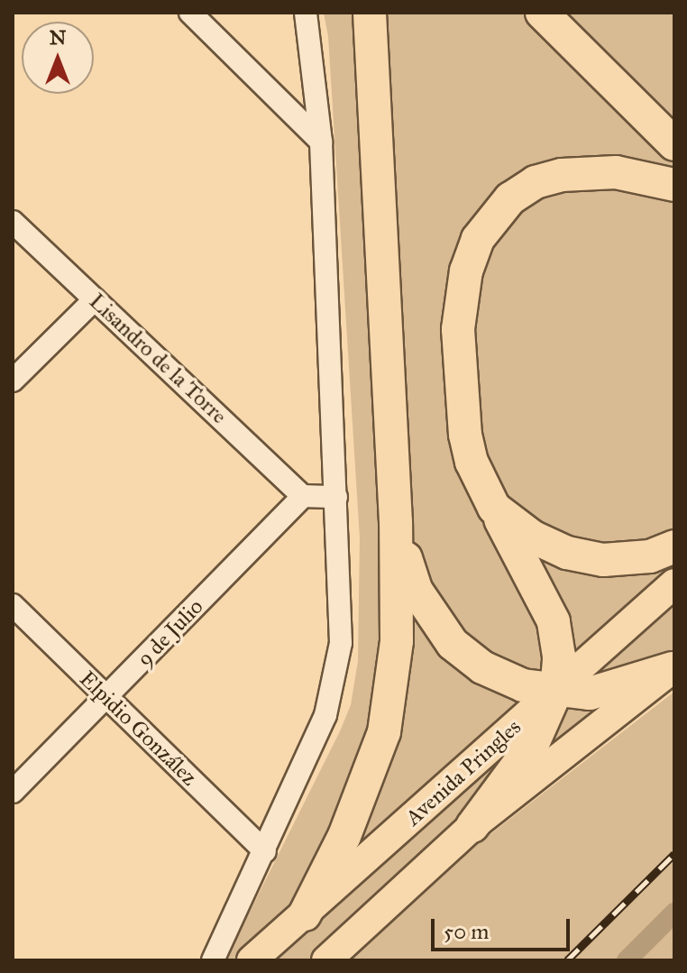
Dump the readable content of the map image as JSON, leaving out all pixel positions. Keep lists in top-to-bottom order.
{
  "streets": {
    "main road": ["Avenida Pringles"],
    "street": ["Lisandro de la Torre", "9 de Julio", "Elpidio González"]
  },
  "crossings": [
    ["Lisandro de la Torre", "9 de Julio"],
    ["9 de Julio", "Elpidio González"]
  ],
  "scale_bar": "50 m",
  "north": "top"
}
